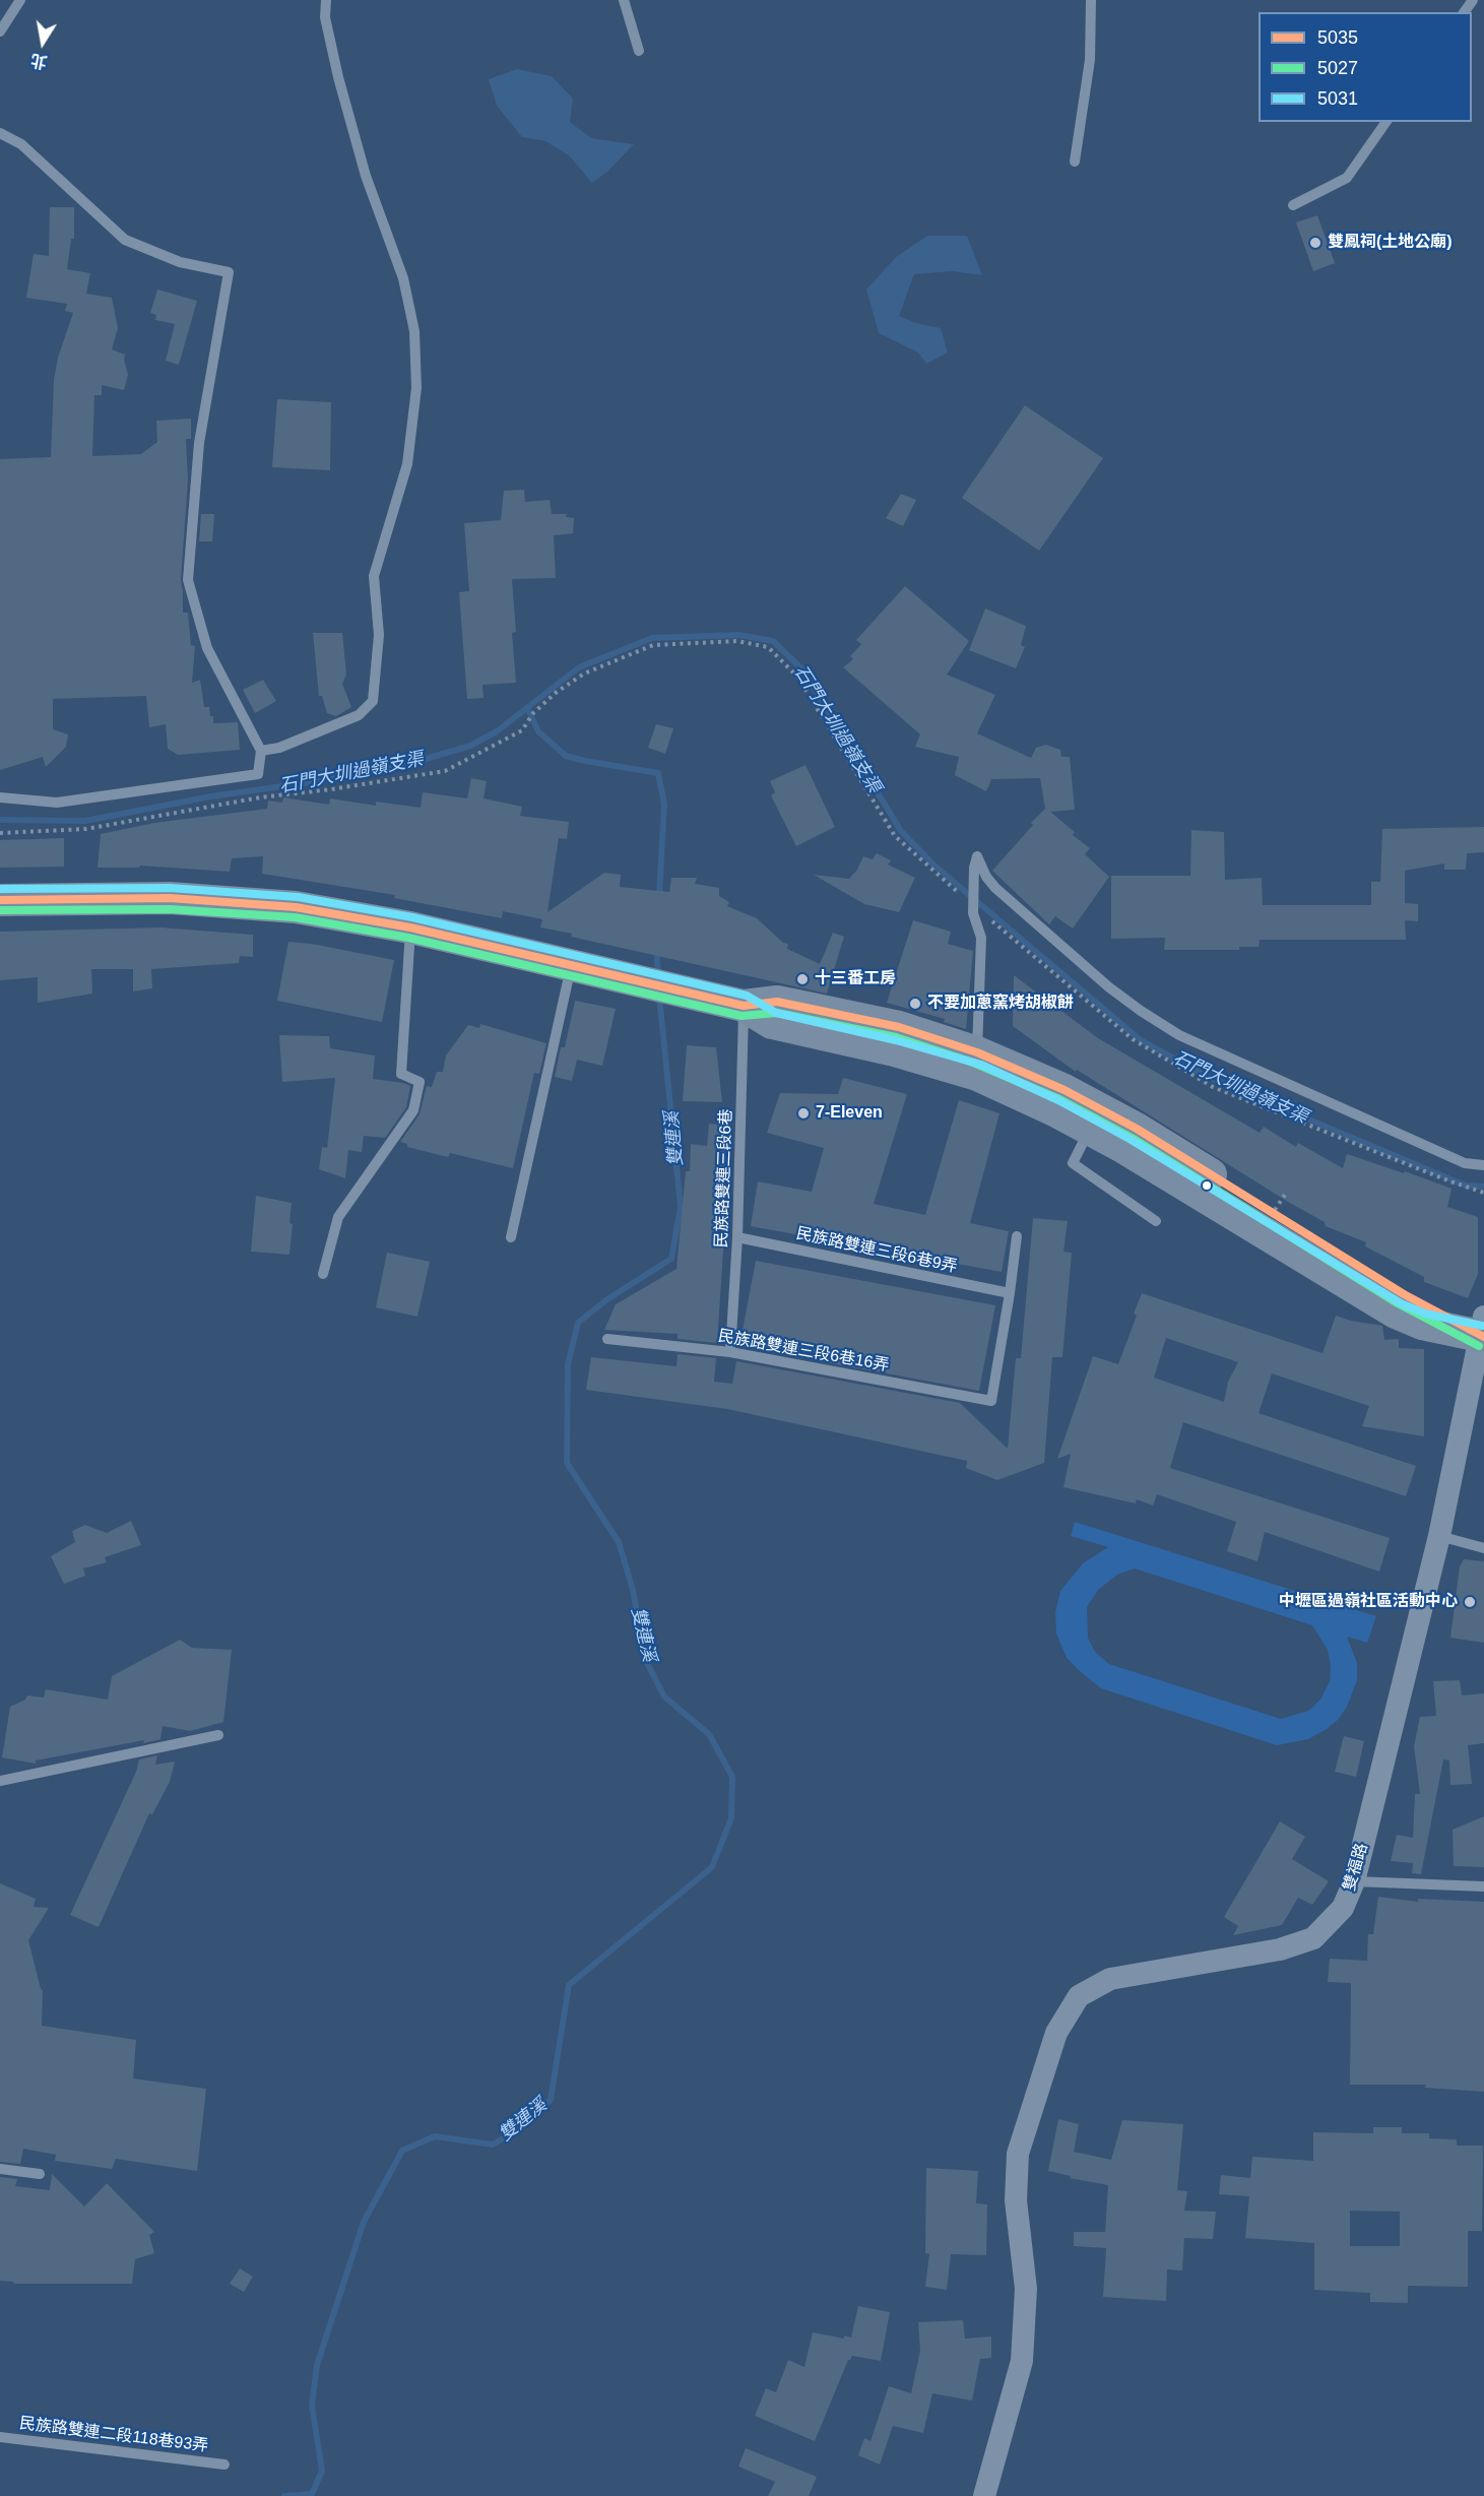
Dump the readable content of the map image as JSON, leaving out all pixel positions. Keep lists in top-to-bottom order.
{
  "streets": {
    "street": ["雙福路"],
    "lane": [
      "民族路雙連三段6巷",
      "民族路雙連三段6巷9弄",
      "民族路雙連三段6巷16弄",
      "民族路雙連二段118巷93弄"
    ]
  },
  "crossings": [
    ["民族路雙連三段6巷", "民族路雙連三段6巷9弄"],
    ["民族路雙連三段6巷", "民族路雙連三段6巷16弄"],
    ["民族路雙連三段6巷9弄", "民族路雙連三段6巷16弄"]
  ],
  "water": ["石門大圳過嶺支渠", "雙連溪"],
  "places": [
    "雙鳳祠(土地公廟)",
    "十三番工房",
    "不要加蔥窯烤胡椒餅",
    "7-Eleven",
    "中壢區過嶺社區活動中心"
  ],
  "lines": ["transit line 5031", "transit line 5035", "transit line 5027"],
  "legend": ["5035", "5027", "5031"],
  "north": "bottom"
}
